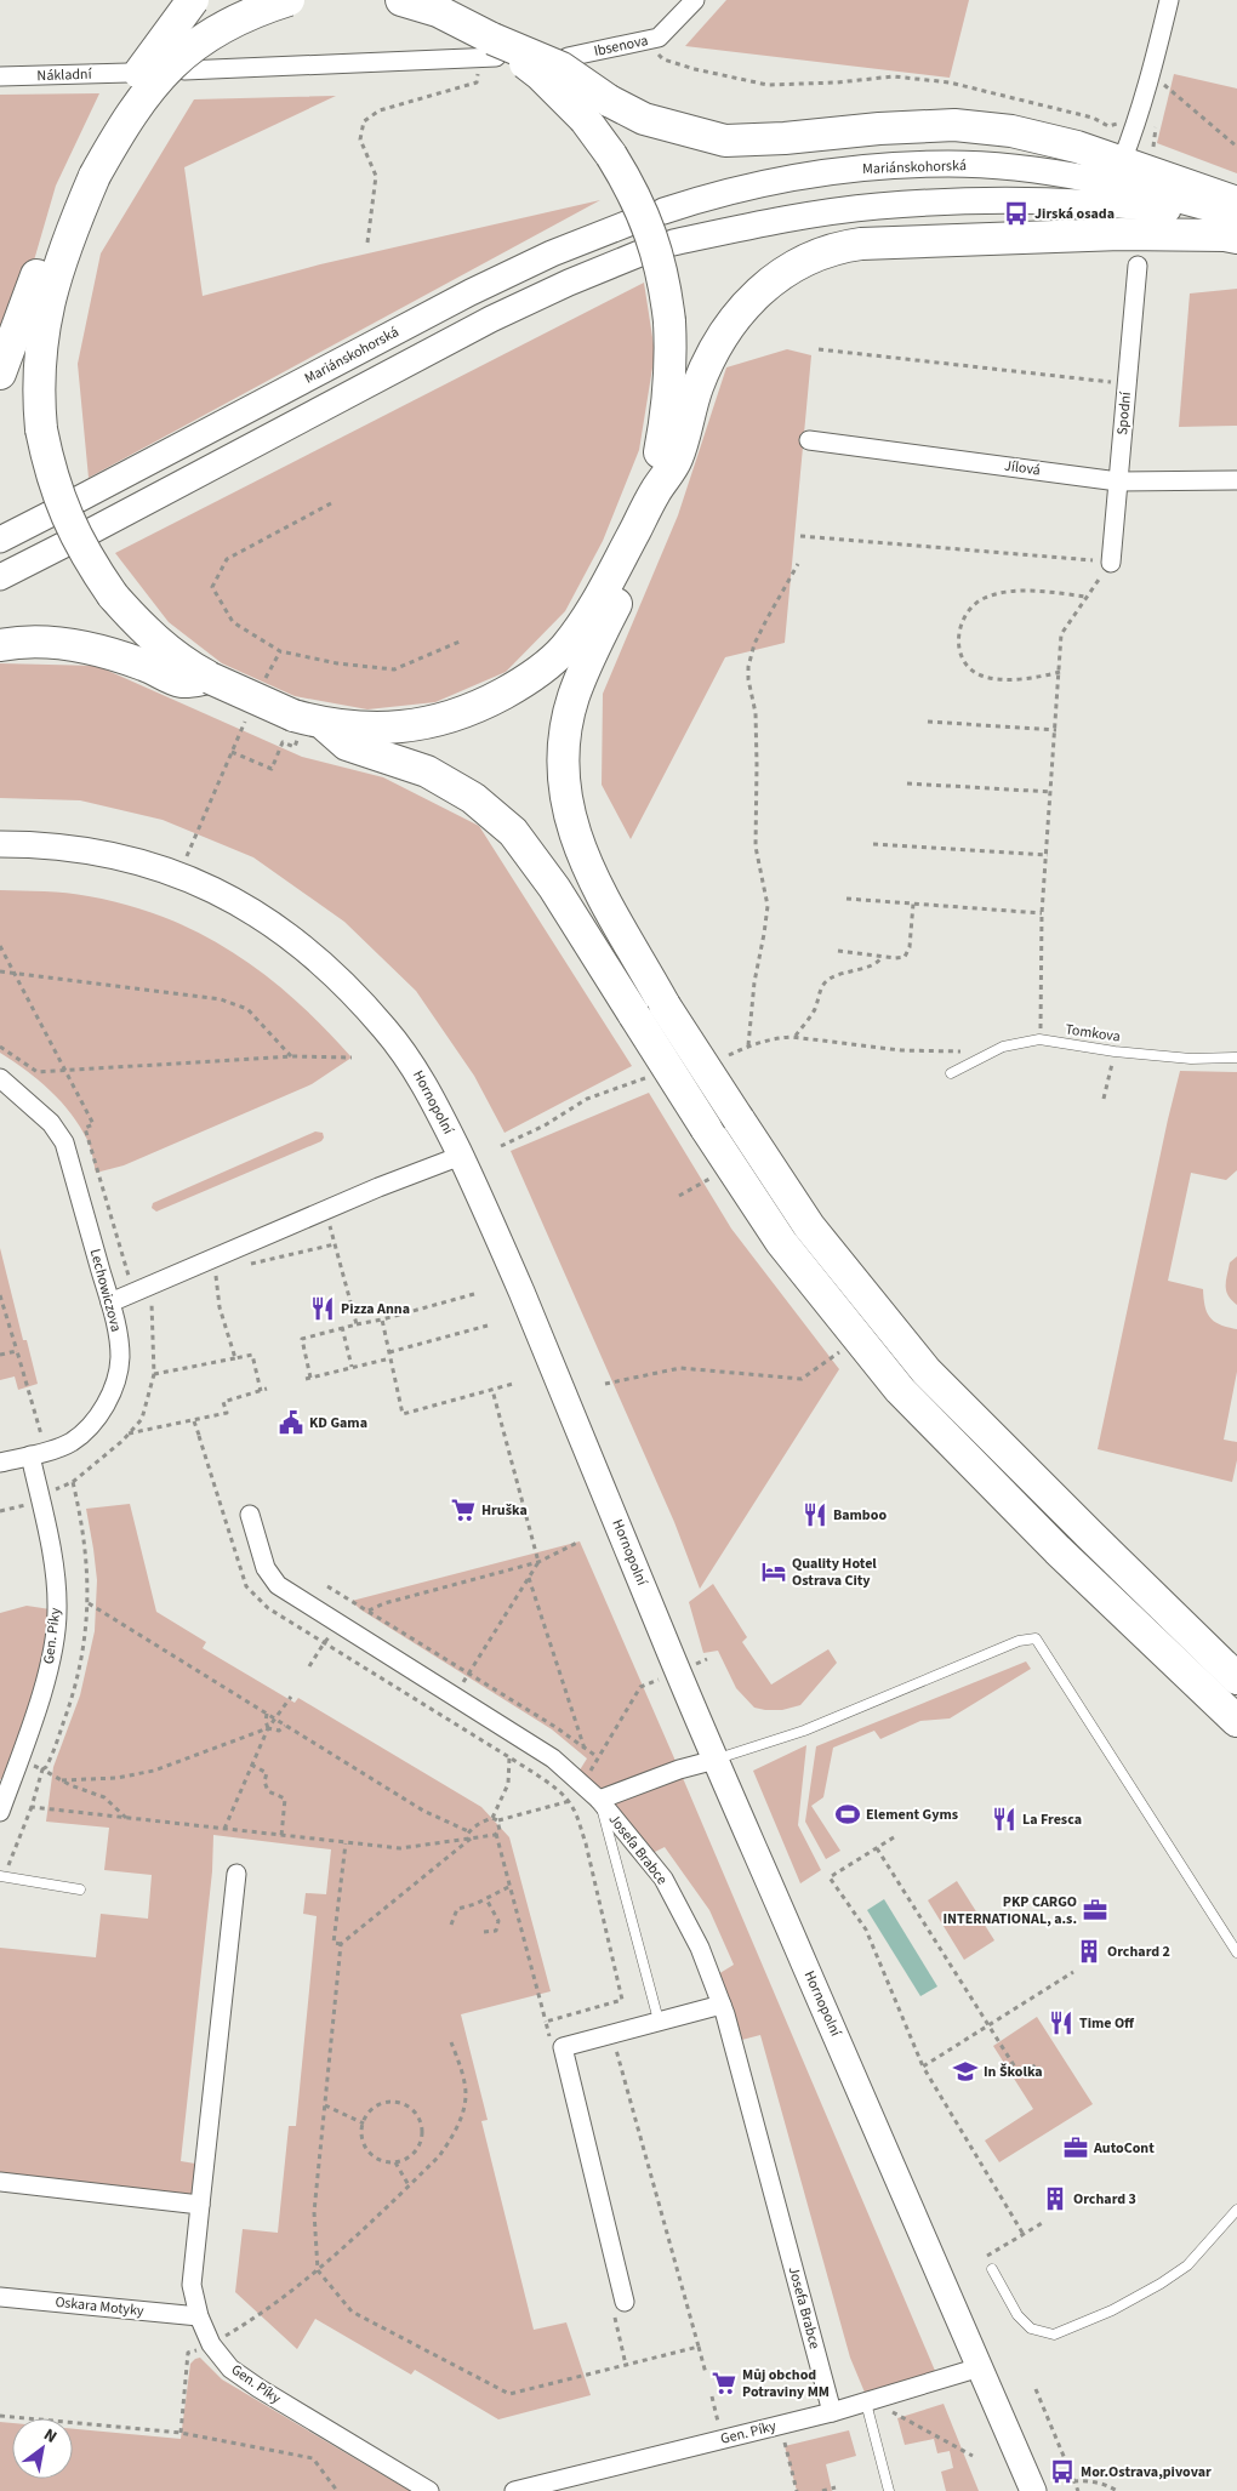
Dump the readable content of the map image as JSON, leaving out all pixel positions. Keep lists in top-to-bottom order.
{
  "streets": {
    "main road": ["Mariánskohorská", "Hornopolní"],
    "street": [
      "Ibsenova",
      "Nákladní",
      "Spodní",
      "Jílová",
      "Lechowiczova",
      "Gen. Píky",
      "Josefa Brabce",
      "Oskara Motyky"
    ],
    "lane": ["Tomkova"]
  },
  "crossings": [
    ["Spodní", "Jílová"],
    ["Hornopolní", "Gen. Píky"],
    ["Lechowiczova", "Gen. Píky"],
    ["Gen. Píky", "Josefa Brabce"],
    ["Gen. Píky", "Oskara Motyky"]
  ],
  "places": {
    "bus stop": ["Jirská osada", "Mor.Ostrava,pivovar"],
    "restaurant": [
      "Pizza Anna",
      "Bamboo",
      "La Fresca",
      "Time Off"
    ],
    "public building": ["KD Gama"],
    "supermarket": ["Hruška", "Můj obchod Potraviny MM"],
    "hotel": ["Quality Hotel Ostrava City"],
    "sports": ["Element Gyms"],
    "office": ["PKP CARGO INTERNATIONAL, a.s.", "AutoCont"],
    "building": ["Orchard 2", "Orchard 3"],
    "school or university": ["In Školka"]
  },
  "north": "top right"
}
